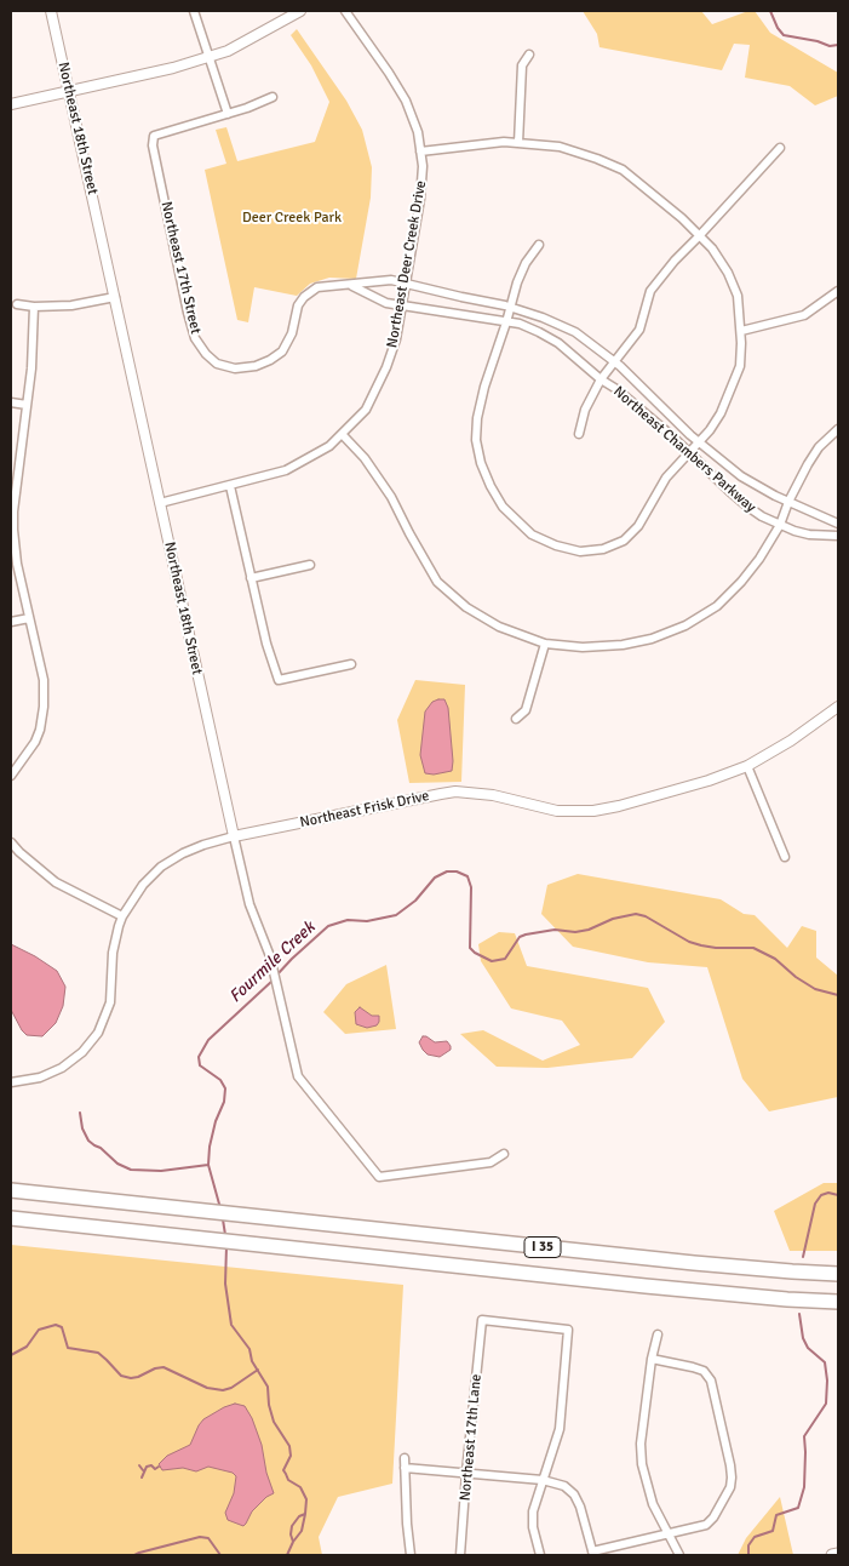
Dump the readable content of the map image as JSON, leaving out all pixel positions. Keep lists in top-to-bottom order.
{
  "streets": {
    "highway": ["I 35"],
    "street": [
      "Northeast 18th Street",
      "Northeast Deer Creek Drive",
      "Northeast 17th Street",
      "Northeast Chambers Parkway",
      "Northeast Frisk Drive",
      "Northeast 17th Lane"
    ]
  },
  "crossings": [
    ["Northeast 18th Street", "Northeast Deer Creek Drive"],
    ["Northeast 18th Street", "Northeast Frisk Drive"],
    ["Northeast Deer Creek Drive", "Northeast 17th Street"],
    ["Northeast Deer Creek Drive", "Northeast Chambers Parkway"],
    ["Northeast 17th Street", "Northeast Chambers Parkway"]
  ],
  "water": ["Fourmile Creek"],
  "parks": ["Deer Creek Park"]
}
